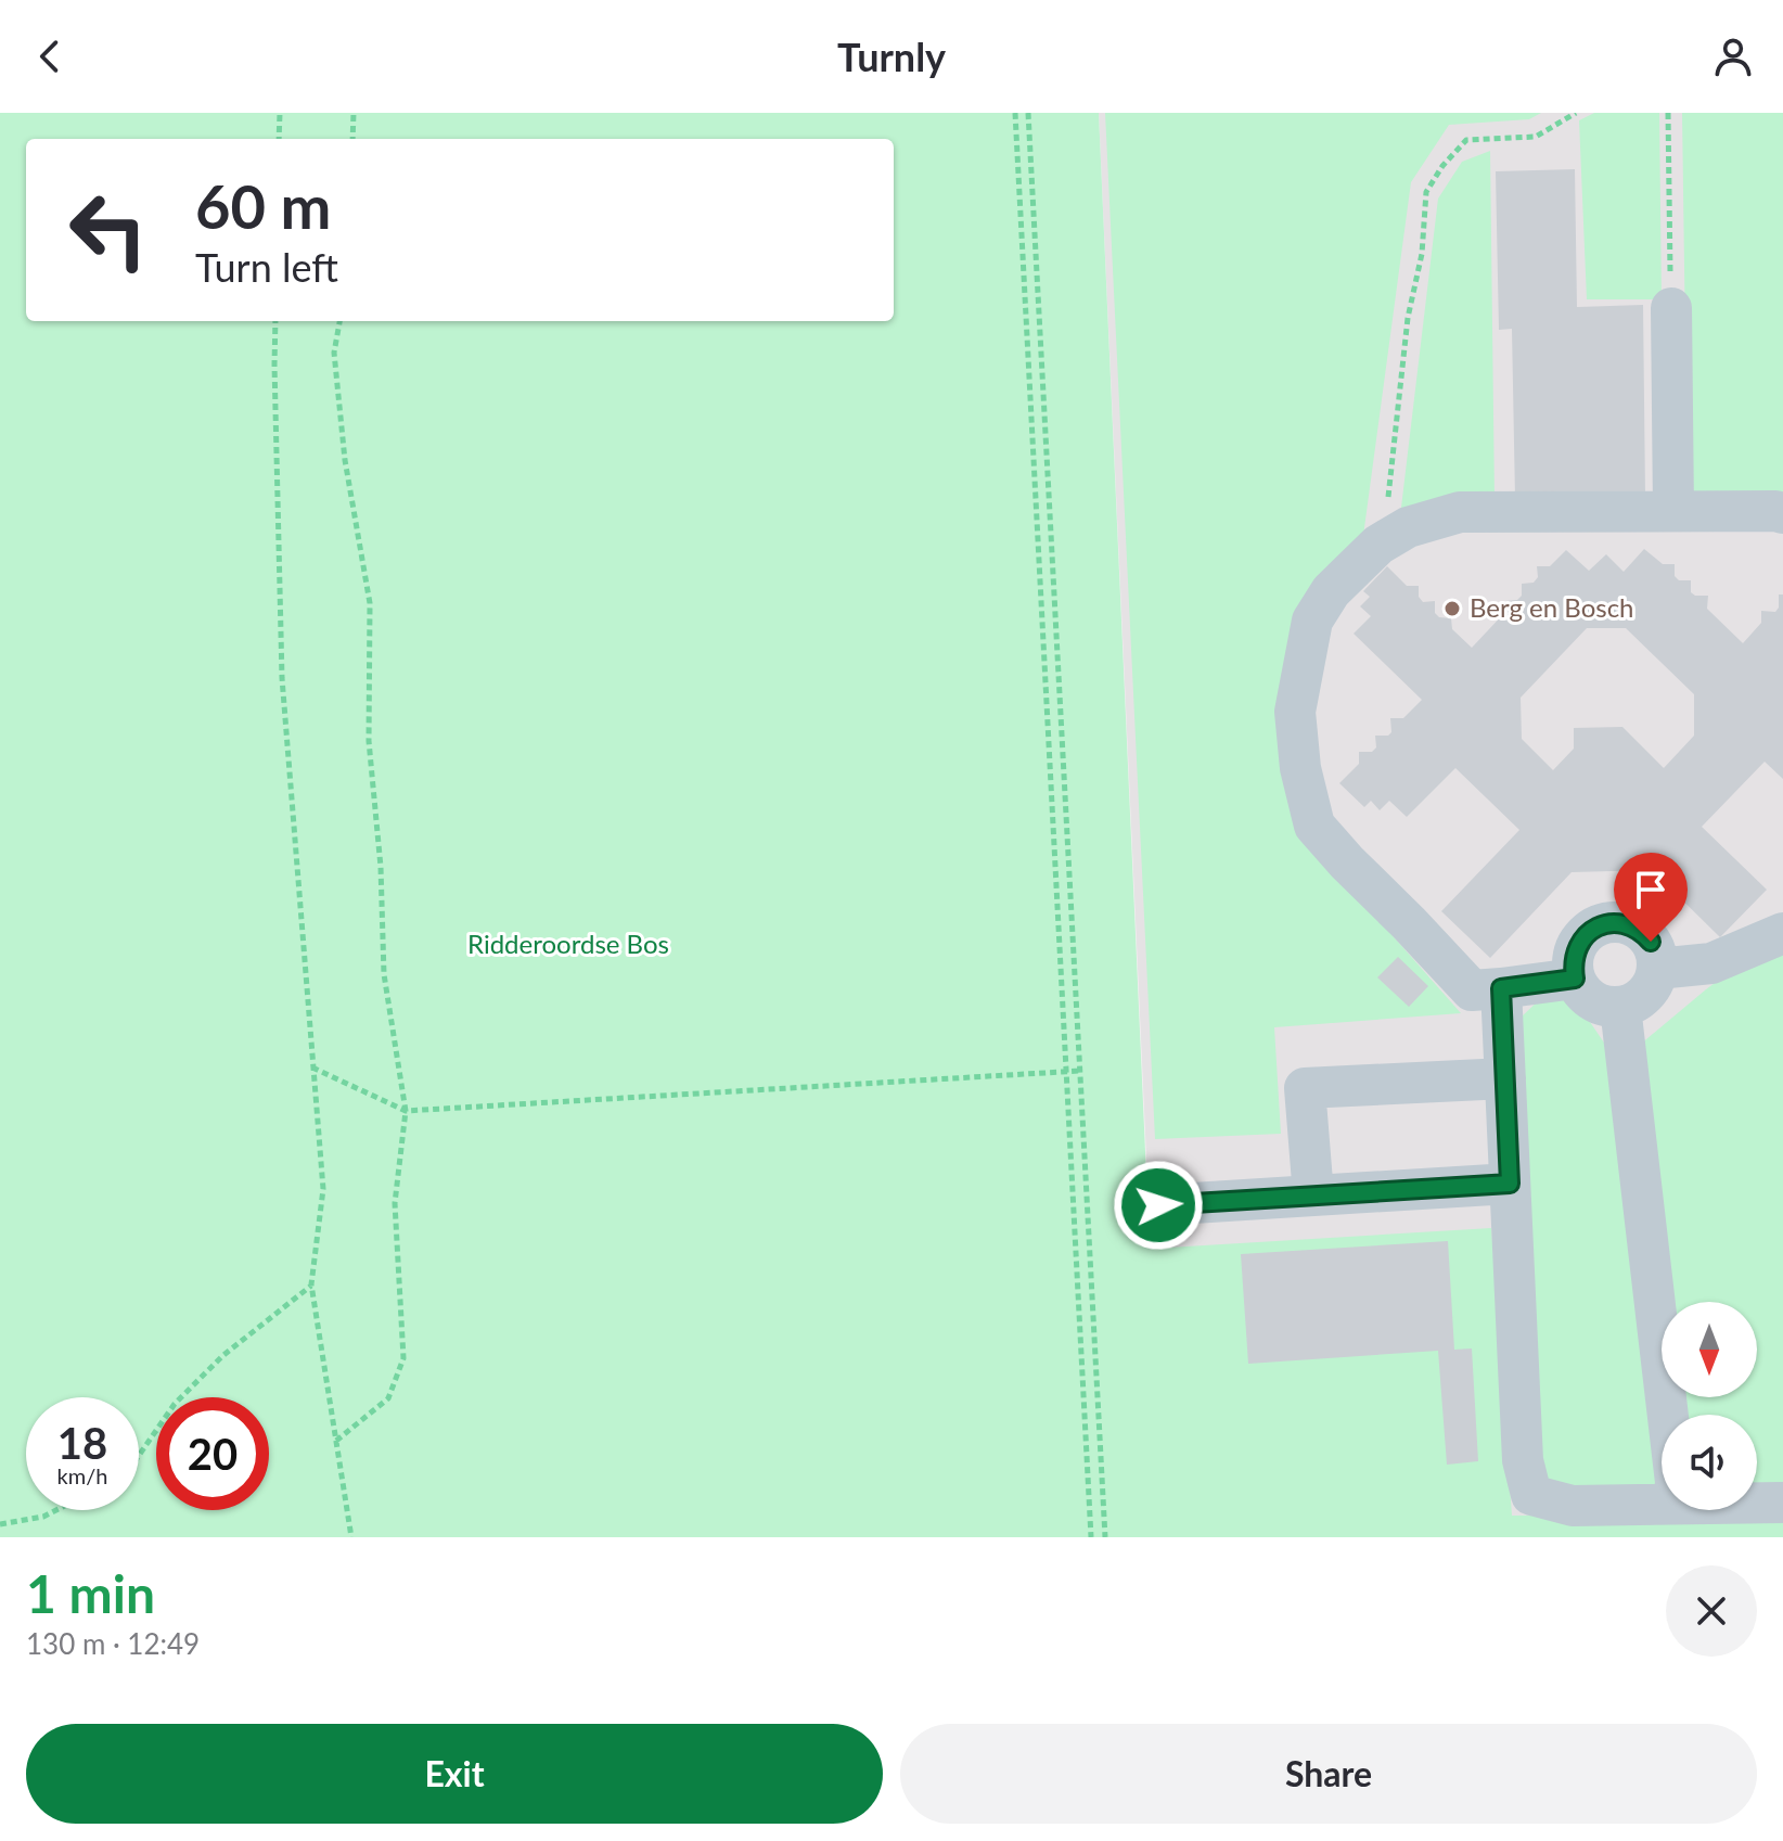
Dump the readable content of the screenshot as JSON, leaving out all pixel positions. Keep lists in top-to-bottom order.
{
  "parks": ["Ridderoordse Bos"],
  "places": ["Berg en Bosch"],
  "north": "bottom",
  "page": {
    "header": "Turnly",
    "turn": ["60 m", "Turn left"],
    "speed": "18 km/h",
    "limit": "20",
    "heading": ["1 min", "130 m · 12:49"],
    "buttons": ["Exit", "Share"]
  }
}
